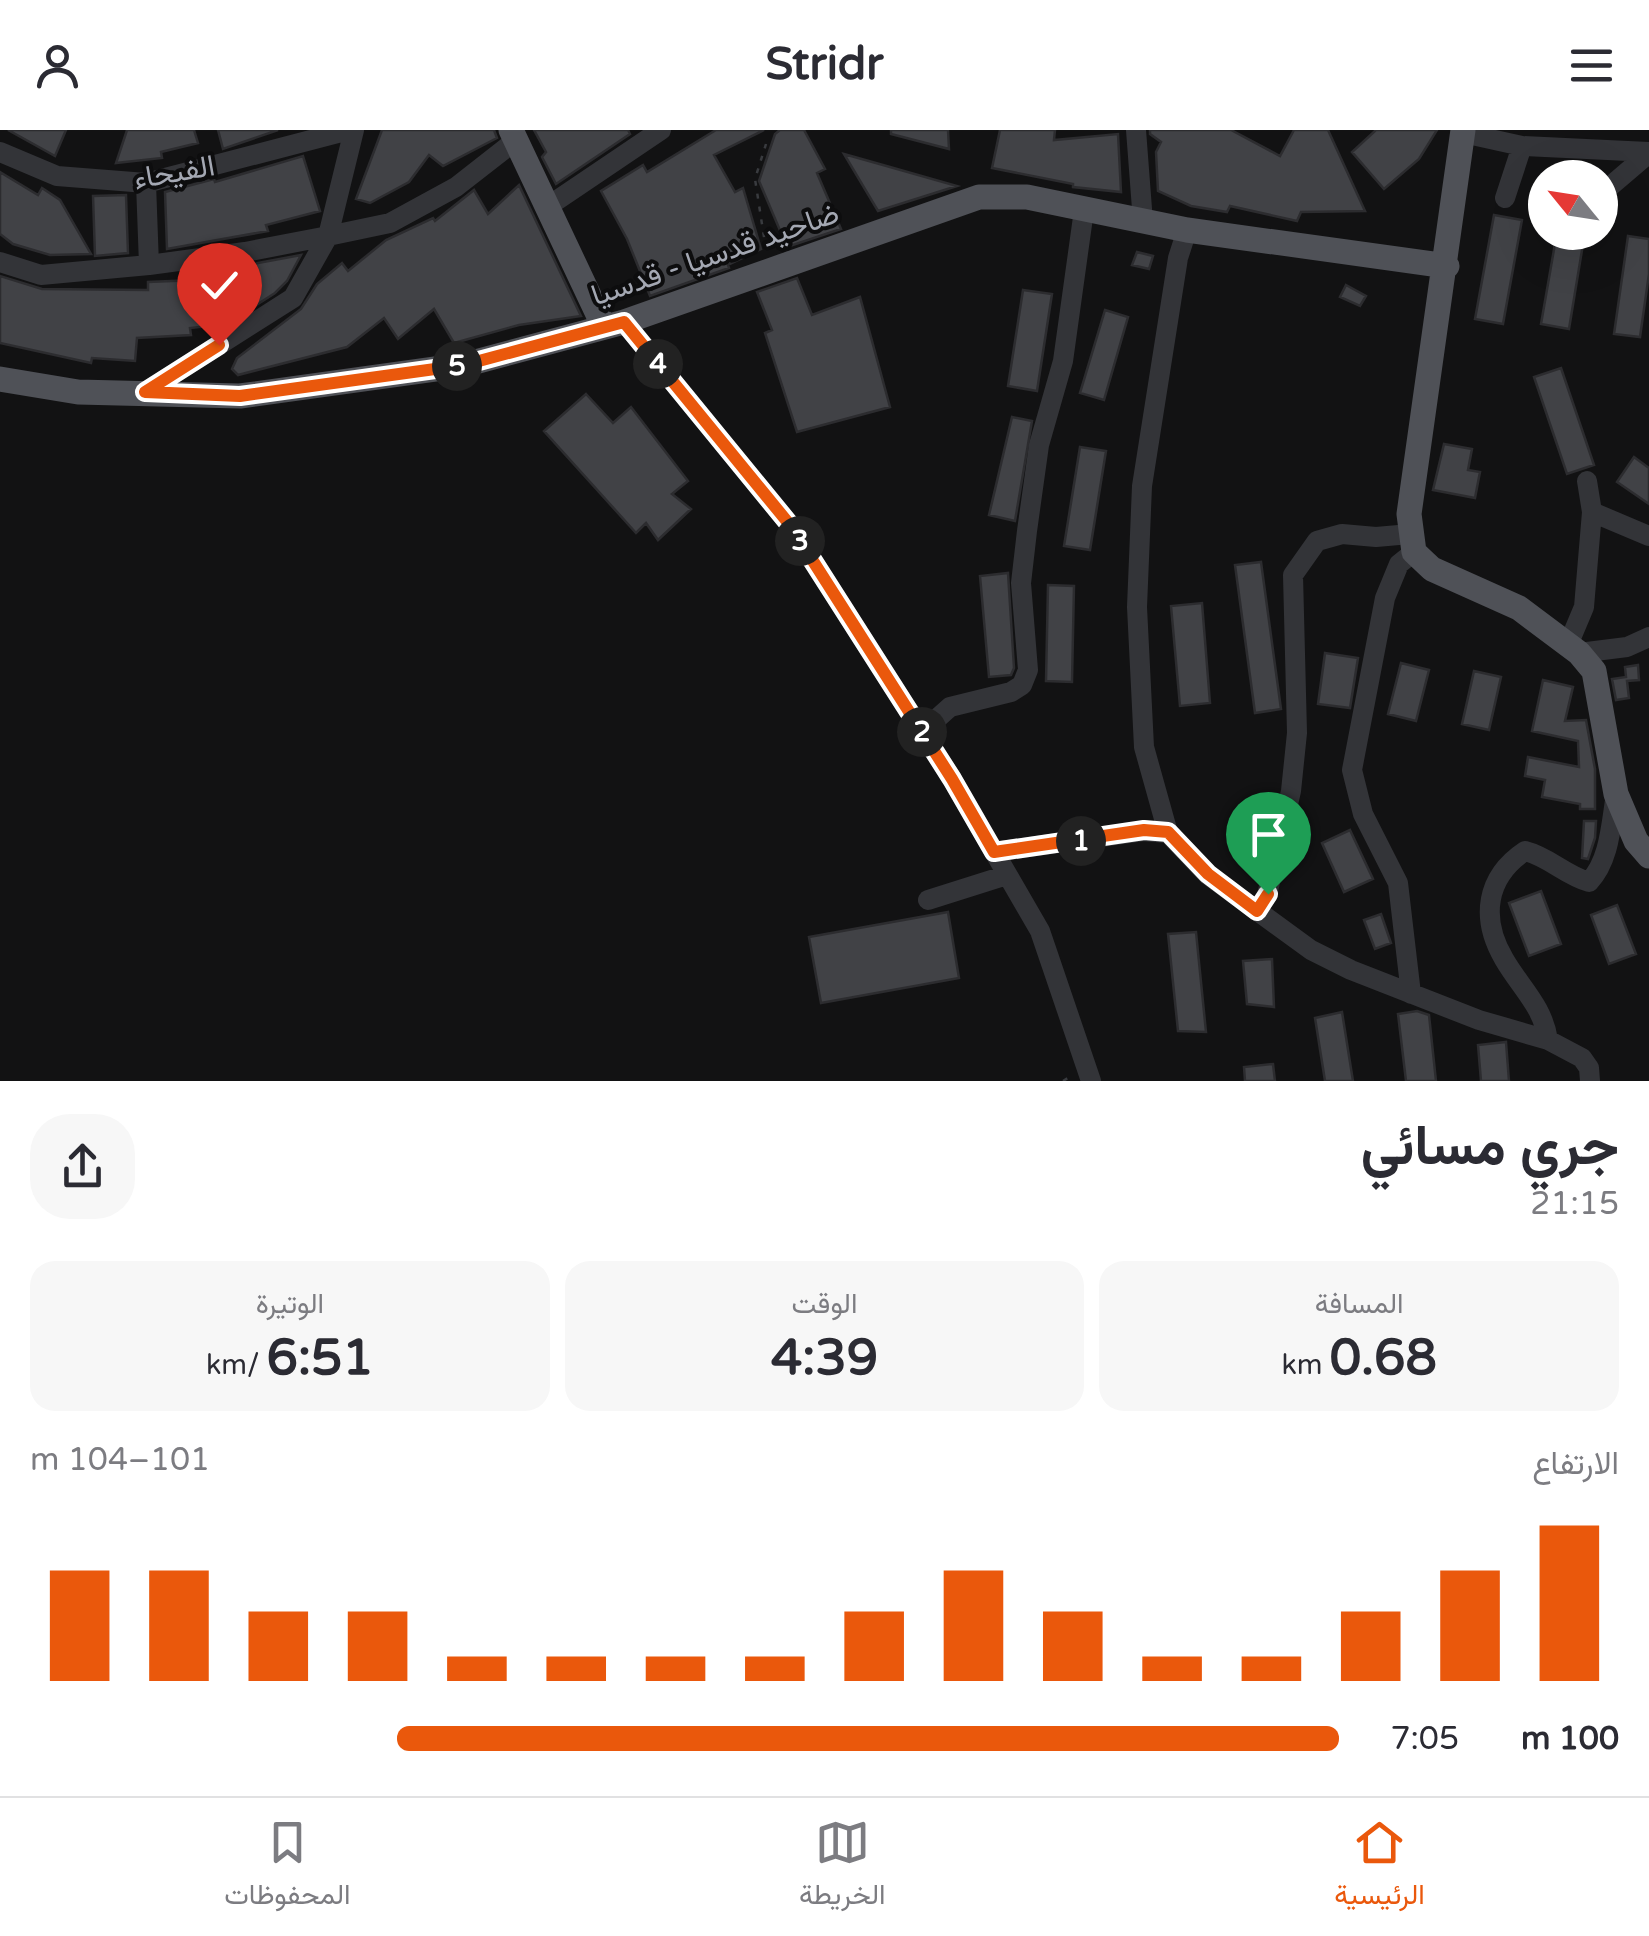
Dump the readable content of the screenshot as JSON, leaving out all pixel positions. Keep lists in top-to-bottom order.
{
  "streets": {
    "main road": ["ضاحيد قدسيا - قدسيا"],
    "street": ["الفيحاء"]
  },
  "north": "top left",
  "page": {
    "header": "Stridr",
    "pins": [
      "4",
      "5",
      "3",
      "2",
      "1"
    ],
    "heading": ["جري مسائي", "21:15"],
    "stats": [
      ["المسافة", "0.68 km"],
      ["الوقت", "4:39"],
      ["الوتيرة", "6:51 /km"]
    ],
    "chart": ["الارتفاع", "101–104 m"],
    "list": [
      {
        "name": "100 m",
        "note": "7:05"
      }
    ],
    "tabs": ["الرئيسية", "الخريطة", "المحفوظات"]
  }
}
